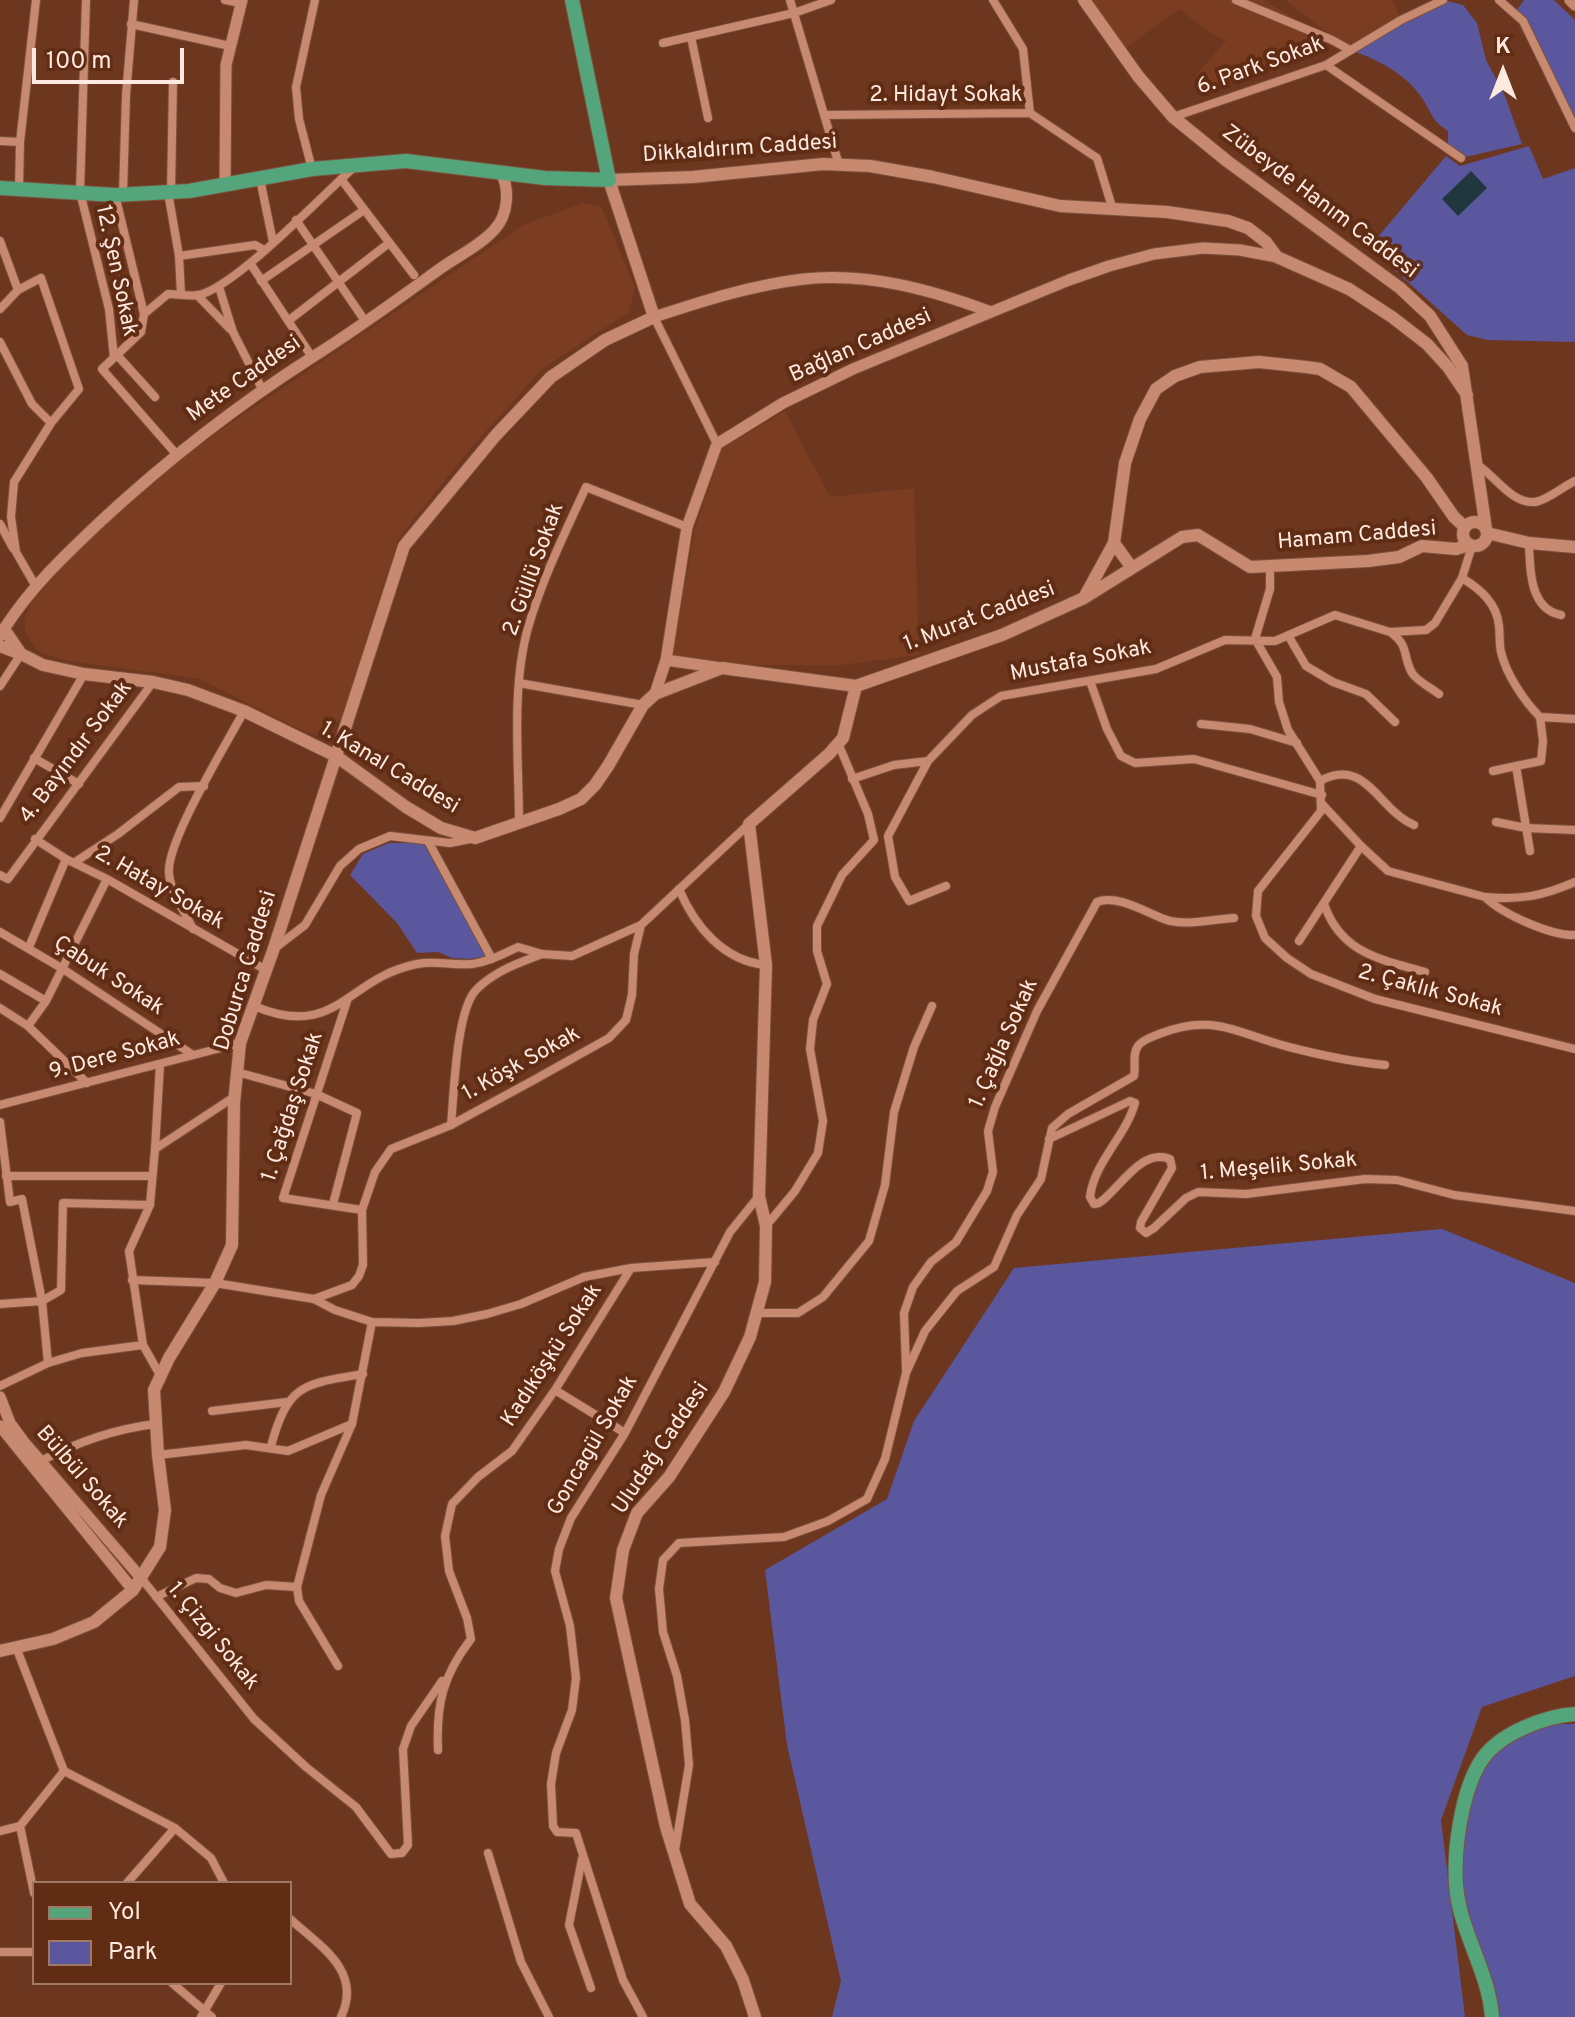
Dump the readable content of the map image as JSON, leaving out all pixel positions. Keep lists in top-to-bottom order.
{
  "streets": {
    "main road": [
      "Dikkaldırım Caddesi",
      "Zübeyde Hanım Caddesi",
      "Hamam Caddesi",
      "1. Murat Caddesi",
      "1. Kanal Caddesi",
      "Doburca Caddesi",
      "Uludağ Caddesi"
    ],
    "street": [
      "6. Park Sokak",
      "2. Hidayt Sokak",
      "12. Şen Sokak",
      "Bağlan Caddesi",
      "Mete Caddesi",
      "2. Güllü Sokak",
      "Mustafa Sokak",
      "4. Bayındır Sokak",
      "2. Hatay Sokak",
      "Çabuk Sokak",
      "2. Çaklık Sokak",
      "1. Çağla Sokak",
      "9. Dere Sokak",
      "1. Köşk Sokak",
      "1. Çağdaş Sokak",
      "1. Meşelik Sokak",
      "Kadıköşkü Sokak",
      "Goncagül Sokak",
      "Bülbül Sokak",
      "1. Çizgi Sokak"
    ]
  },
  "crossings": [
    ["6. Park Sokak", "Zübeyde Hanım Caddesi"],
    ["2. Hidayt Sokak", "Dikkaldırım Caddesi"],
    ["Dikkaldırım Caddesi", "Zübeyde Hanım Caddesi"],
    ["Dikkaldırım Caddesi", "12. Şen Sokak"],
    ["Dikkaldırım Caddesi", "Bağlan Caddesi"],
    ["Dikkaldırım Caddesi", "Mete Caddesi"],
    ["Hamam Caddesi", "1. Murat Caddesi"],
    ["Hamam Caddesi", "Mustafa Sokak"],
    ["2. Güllü Sokak", "1. Kanal Caddesi"],
    ["1. Murat Caddesi", "1. Kanal Caddesi"],
    ["4. Bayındır Sokak", "1. Kanal Caddesi"],
    ["4. Bayındır Sokak", "2. Hatay Sokak"],
    ["1. Kanal Caddesi", "Doburca Caddesi"],
    ["2. Hatay Sokak", "Doburca Caddesi"],
    ["Doburca Caddesi", "9. Dere Sokak"],
    ["Doburca Caddesi", "Bülbül Sokak"],
    ["Doburca Caddesi", "1. Çizgi Sokak"],
    ["Çabuk Sokak", "9. Dere Sokak"],
    ["Kadıköşkü Sokak", "1. Çizgi Sokak"],
    ["Goncagül Sokak", "Uludağ Caddesi"],
    ["Bülbül Sokak", "1. Çizgi Sokak"]
  ],
  "legend": ["Yol", "Park"],
  "scale_bar": "100 m",
  "north": "top"
}
